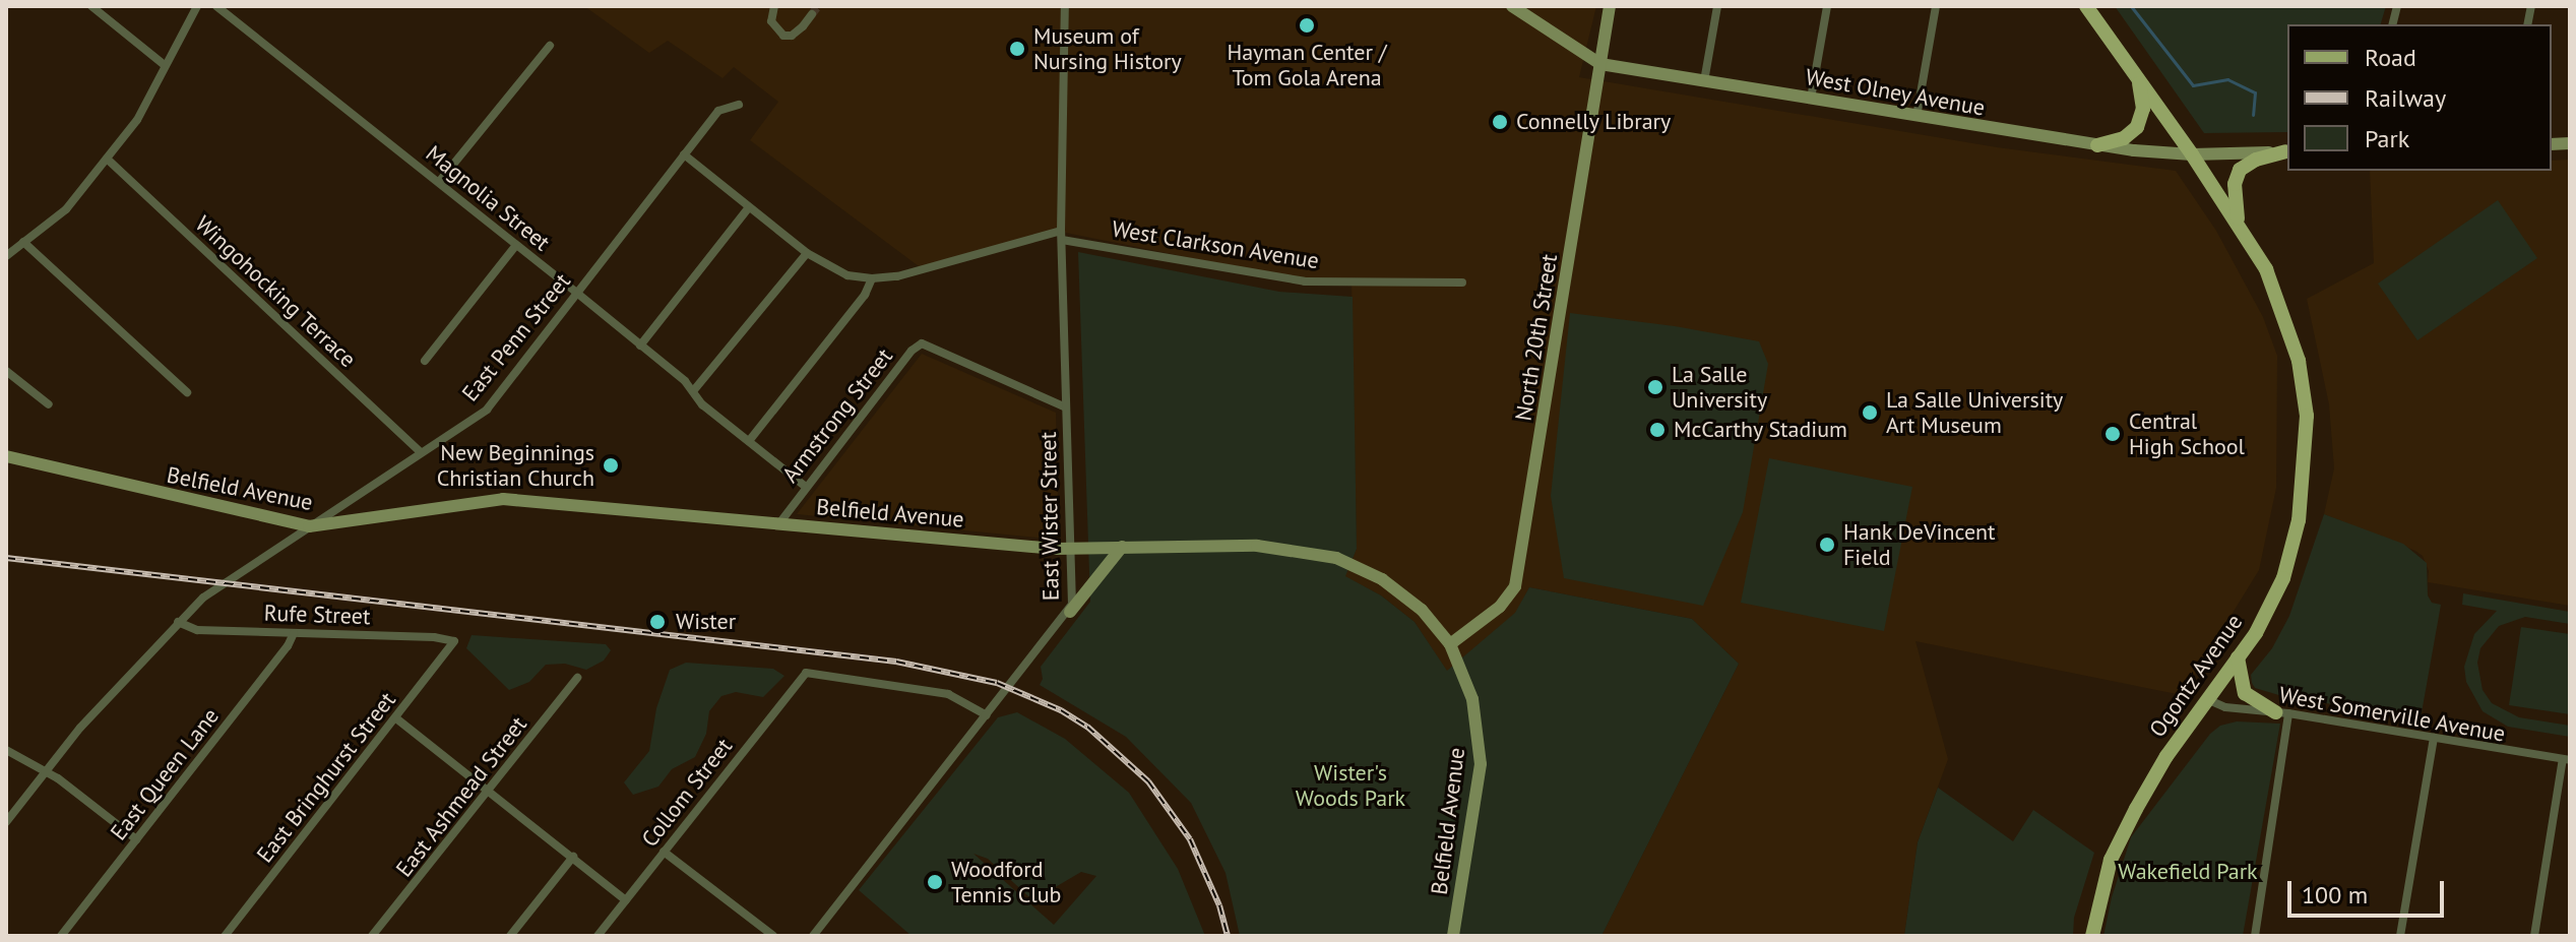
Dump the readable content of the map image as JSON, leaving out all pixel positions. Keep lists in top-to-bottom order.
{
  "streets": {
    "main road": ["Ogontz Avenue"],
    "street": [
      "West Olney Avenue",
      "Magnolia Street",
      "West Clarkson Avenue",
      "Wingohocking Terrace",
      "East Penn Street",
      "North 20th Street",
      "Armstrong Street",
      "Belfield Avenue",
      "East Wister Street",
      "Rufe Street",
      "West Somerville Avenue",
      "East Queen Lane",
      "East Bringhurst Street",
      "Collom Street",
      "East Ashmead Street"
    ]
  },
  "crossings": [
    ["West Olney Avenue", "North 20th Street"],
    ["West Olney Avenue", "Ogontz Avenue"],
    ["Magnolia Street", "East Penn Street"],
    ["Magnolia Street", "Armstrong Street"],
    ["West Clarkson Avenue", "East Penn Street"],
    ["West Clarkson Avenue", "East Wister Street"],
    ["Wingohocking Terrace", "East Penn Street"],
    ["East Penn Street", "Belfield Avenue"],
    ["East Penn Street", "Rufe Street"],
    ["North 20th Street", "Belfield Avenue"],
    ["Armstrong Street", "Belfield Avenue"],
    ["Armstrong Street", "East Wister Street"],
    ["Belfield Avenue", "East Wister Street"],
    ["East Wister Street", "Collom Street"],
    ["Rufe Street", "East Queen Lane"],
    ["Rufe Street", "East Bringhurst Street"],
    ["Ogontz Avenue", "West Somerville Avenue"]
  ],
  "parks": ["Wister's Woods Park", "Wakefield Park"],
  "places": [
    "Hayman Center / Tom Gola Arena",
    "Museum of Nursing History",
    "Connelly Library",
    "La Salle University",
    "La Salle University Art Museum",
    "McCarthy Stadium",
    "Central High School",
    "New Beginnings Christian Church",
    "Hank DeVincent Field",
    "Wister",
    "Woodford Tennis Club"
  ],
  "legend": ["Road", "Railway", "Park"],
  "scale_bar": "100 m"
}
